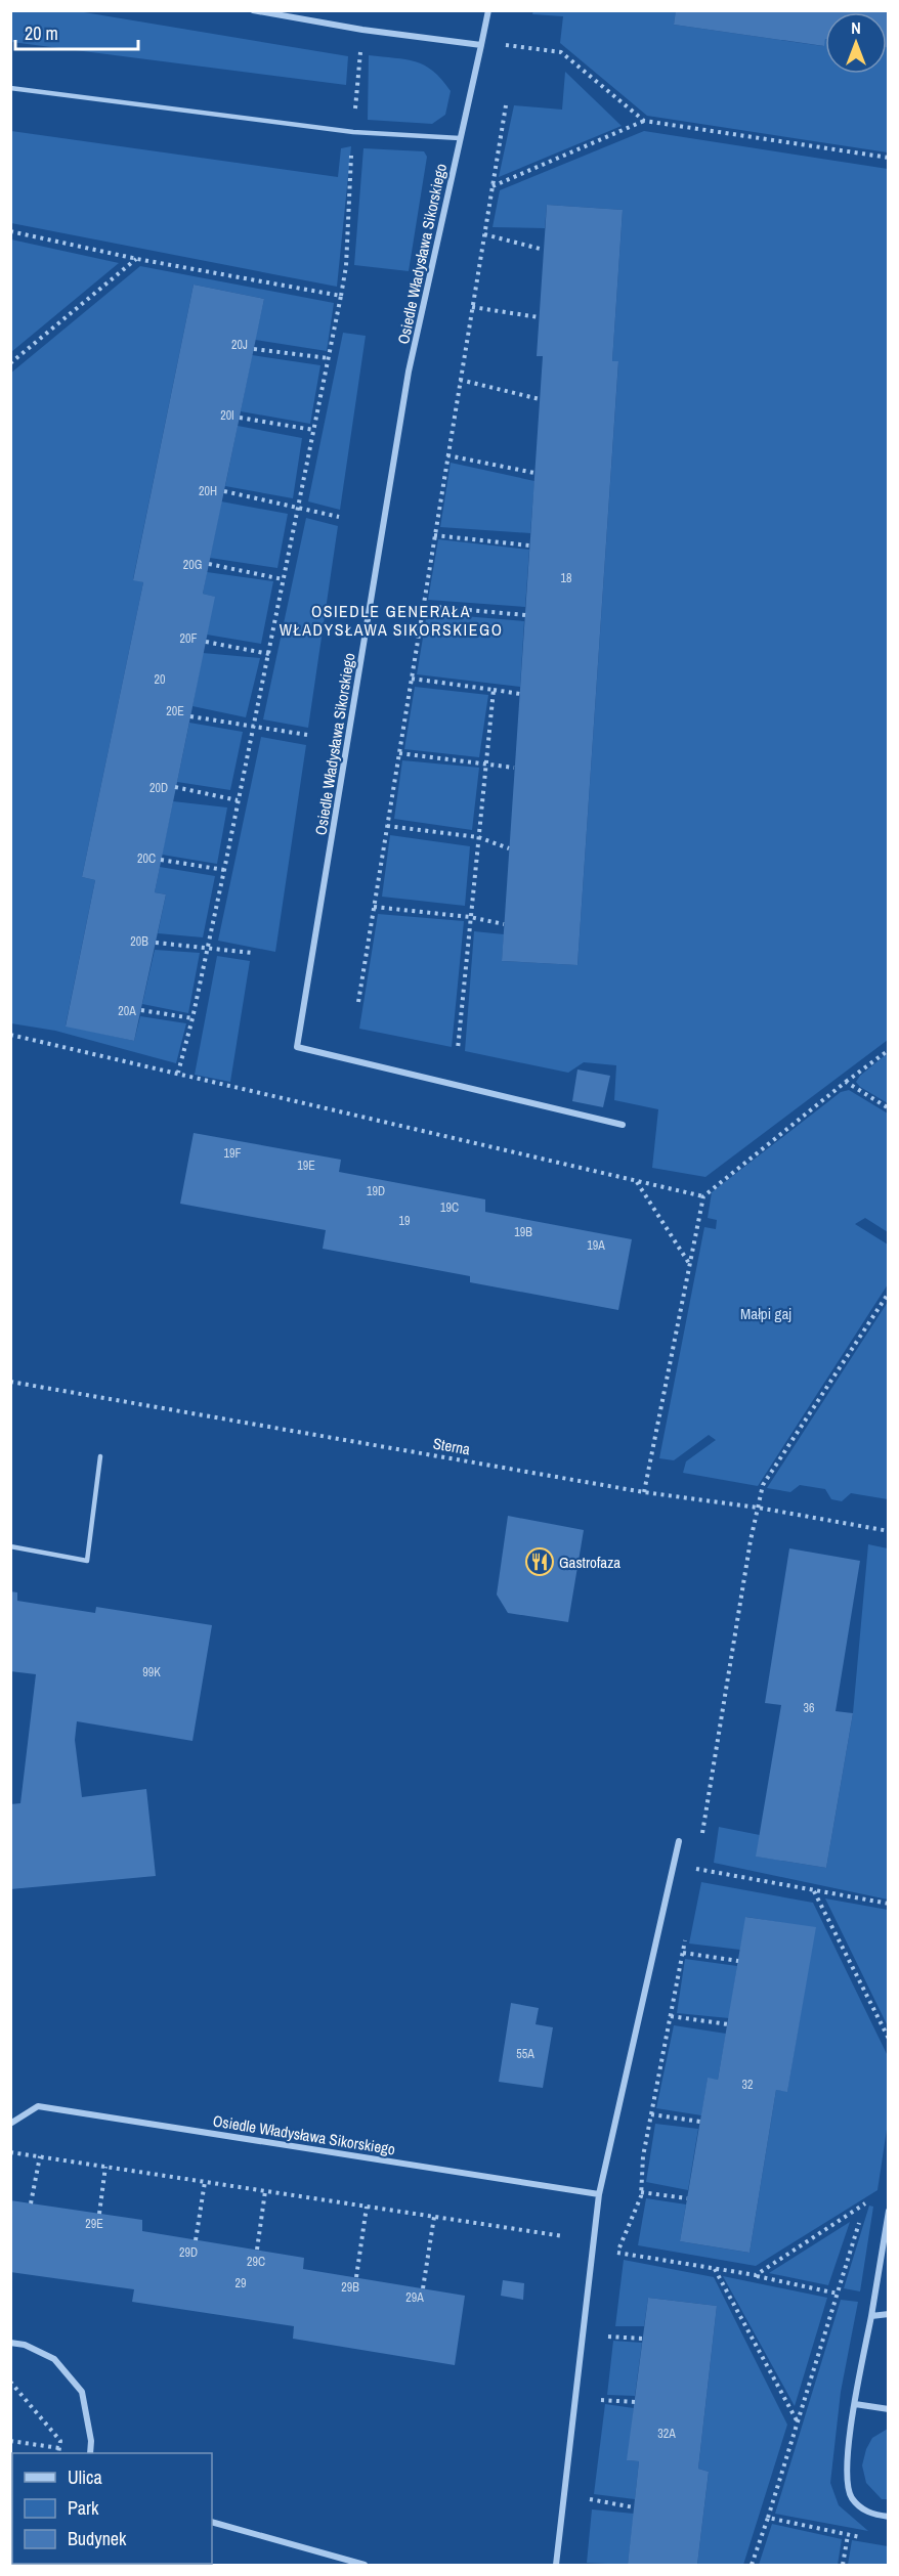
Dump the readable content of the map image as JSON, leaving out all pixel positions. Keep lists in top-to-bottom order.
{
  "streets": {
    "street": ["Osiedle Władysława Sikorskiego"],
    "path": ["Sterna"]
  },
  "districts": ["OSIEDLE GENERAŁA WŁADYSŁAWA SIKORSKIEGO"],
  "parks": ["Małpi gaj"],
  "places": {
    "restaurant": ["Gastrofaza"]
  },
  "house_numbers": [
    "20J",
    "20I",
    "20H",
    "20G",
    "18",
    "20F",
    "20",
    "20E",
    "20D",
    "20C",
    "20B",
    "20A",
    "19F",
    "19E",
    "19D",
    "19C",
    "19",
    "19B",
    "19A",
    "99K",
    "36",
    "55A",
    "32",
    "29E",
    "29D",
    "29C",
    "29",
    "29B",
    "29A",
    "32A"
  ],
  "legend": ["Ulica", "Park", "Budynek"],
  "scale_bar": "20 m",
  "north": "top"
}
